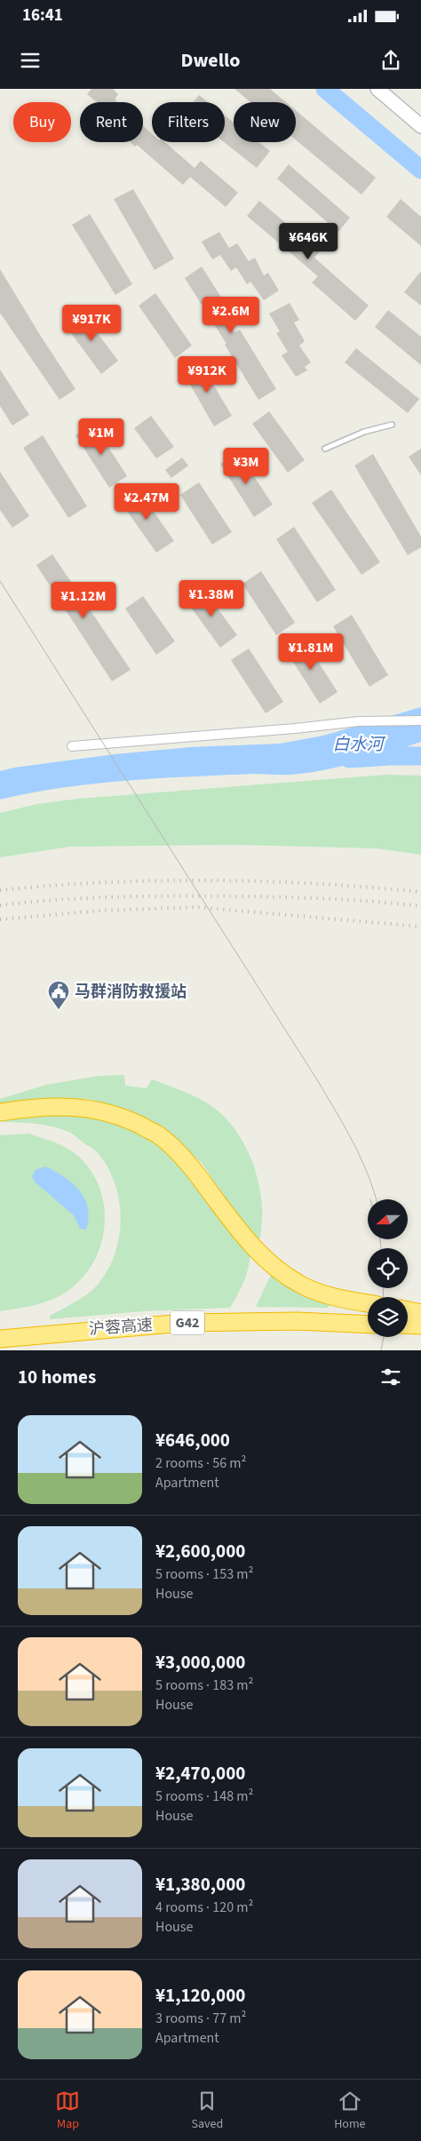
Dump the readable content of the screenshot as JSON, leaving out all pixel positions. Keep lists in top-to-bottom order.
{
  "streets": {
    "highway": ["G42", "沪蓉高速"]
  },
  "water": ["白水河"],
  "places": {
    "public building": ["马群消防救援站"]
  },
  "north": "left",
  "page": {
    "status": "16:41",
    "header": "Dwello",
    "chip": [
      "Buy",
      "Rent",
      "Filters",
      "New"
    ],
    "price": [
      "¥646K",
      "¥2.6M",
      "¥917K",
      "¥912K",
      "¥1M",
      "¥3M",
      "¥2.47M",
      "¥1.38M",
      "¥1.12M",
      "¥1.81M"
    ],
    "heading": "10 homes",
    "list": [
      {
        "name": "¥646,000",
        "note": "2 rooms · 56 m² · Apartment"
      },
      {
        "name": "¥2,600,000",
        "note": "5 rooms · 153 m² · House"
      },
      {
        "name": "¥3,000,000",
        "note": "5 rooms · 183 m² · House"
      },
      {
        "name": "¥2,470,000",
        "note": "5 rooms · 148 m² · House"
      },
      {
        "name": "¥1,380,000",
        "note": "4 rooms · 120 m² · House"
      },
      {
        "name": "¥1,120,000",
        "note": "3 rooms · 77 m² · Apartment"
      }
    ],
    "tabs": ["Map", "Saved", "Home"]
  }
}
